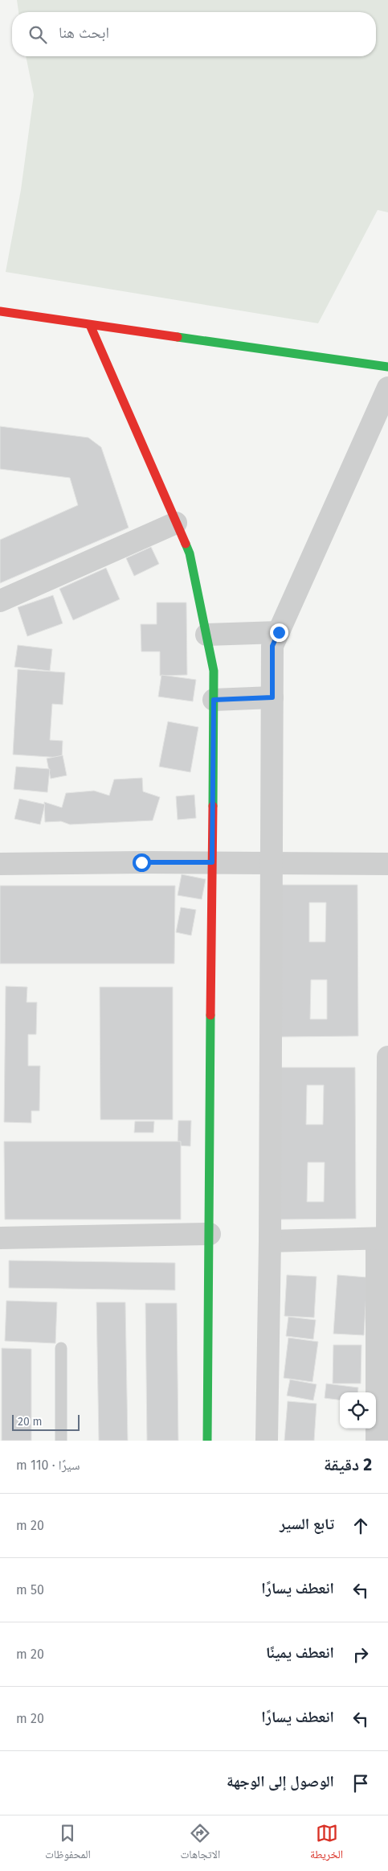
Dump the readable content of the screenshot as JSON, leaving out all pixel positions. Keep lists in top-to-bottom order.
{
  "scale_bar": "20 m",
  "page": {
    "search": "ابحث هنا",
    "scale": "20 m",
    "heading": ["2 دقيقة", "سيرًا · 110 m"],
    "list": [
      ["تابع السير", "20 m"],
      ["انعطف يسارًا", "50 m"],
      ["انعطف يمينًا", "20 m"],
      ["انعطف يسارًا", "20 m"],
      "الوصول إلى الوجهة"
    ],
    "nav": ["الخريطة", "الاتجاهات", "المحفوظات"]
  }
}
